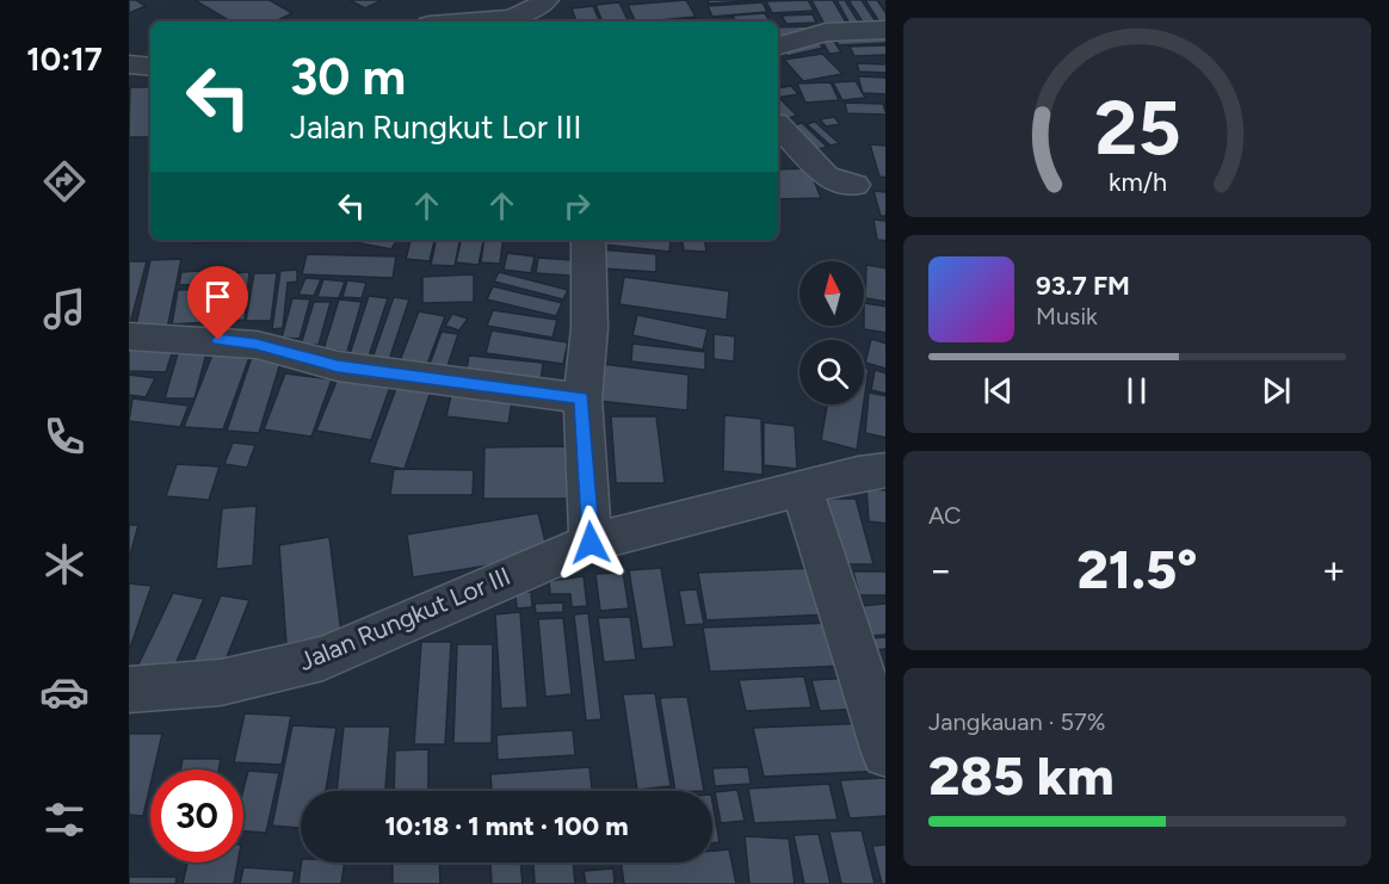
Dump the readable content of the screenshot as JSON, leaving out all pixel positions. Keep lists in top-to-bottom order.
{
  "streets": {
    "street": ["Jalan Rungkut Lor III"]
  },
  "north": "top",
  "page": {
    "tabs": "10:17",
    "turn": ["30 m", "Jalan Rungkut Lor III"],
    "song": ["93.7 FM", "Musik"],
    "tile": [
      "AC",
      ["Jangkauan · 57%", "285 km"]
    ],
    "heat": ["−", "21.5°", "+"],
    "limit": "30",
    "trip": "10:18 · 1 mnt · 100 m",
    "gauge": ["25", "km/h"]
  }
}
